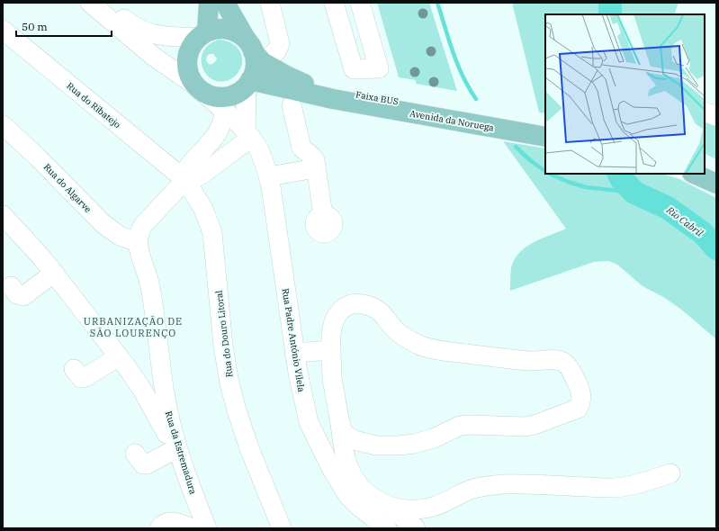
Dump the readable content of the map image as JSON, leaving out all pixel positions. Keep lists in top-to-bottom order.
{
  "streets": {
    "main road": ["Avenida da Noruega"],
    "street": [
      "Faixa BUS",
      "Rua do Ribatejo",
      "Rua do Algarve",
      "Rua do Douro Litoral",
      "Rua Padre António Vilela",
      "Rua da Estremadura"
    ]
  },
  "crossings": [
    ["Faixa BUS", "Avenida da Noruega"],
    ["Rua do Ribatejo", "Rua do Douro Litoral"],
    ["Avenida da Noruega", "Rua Padre António Vilela"],
    ["Rua do Algarve", "Rua da Estremadura"]
  ],
  "districts": ["URBANIZAÇÃO DE SÃO LOURENÇO"],
  "water": ["Rio Cabril"],
  "scale_bar": "50 m"
}
